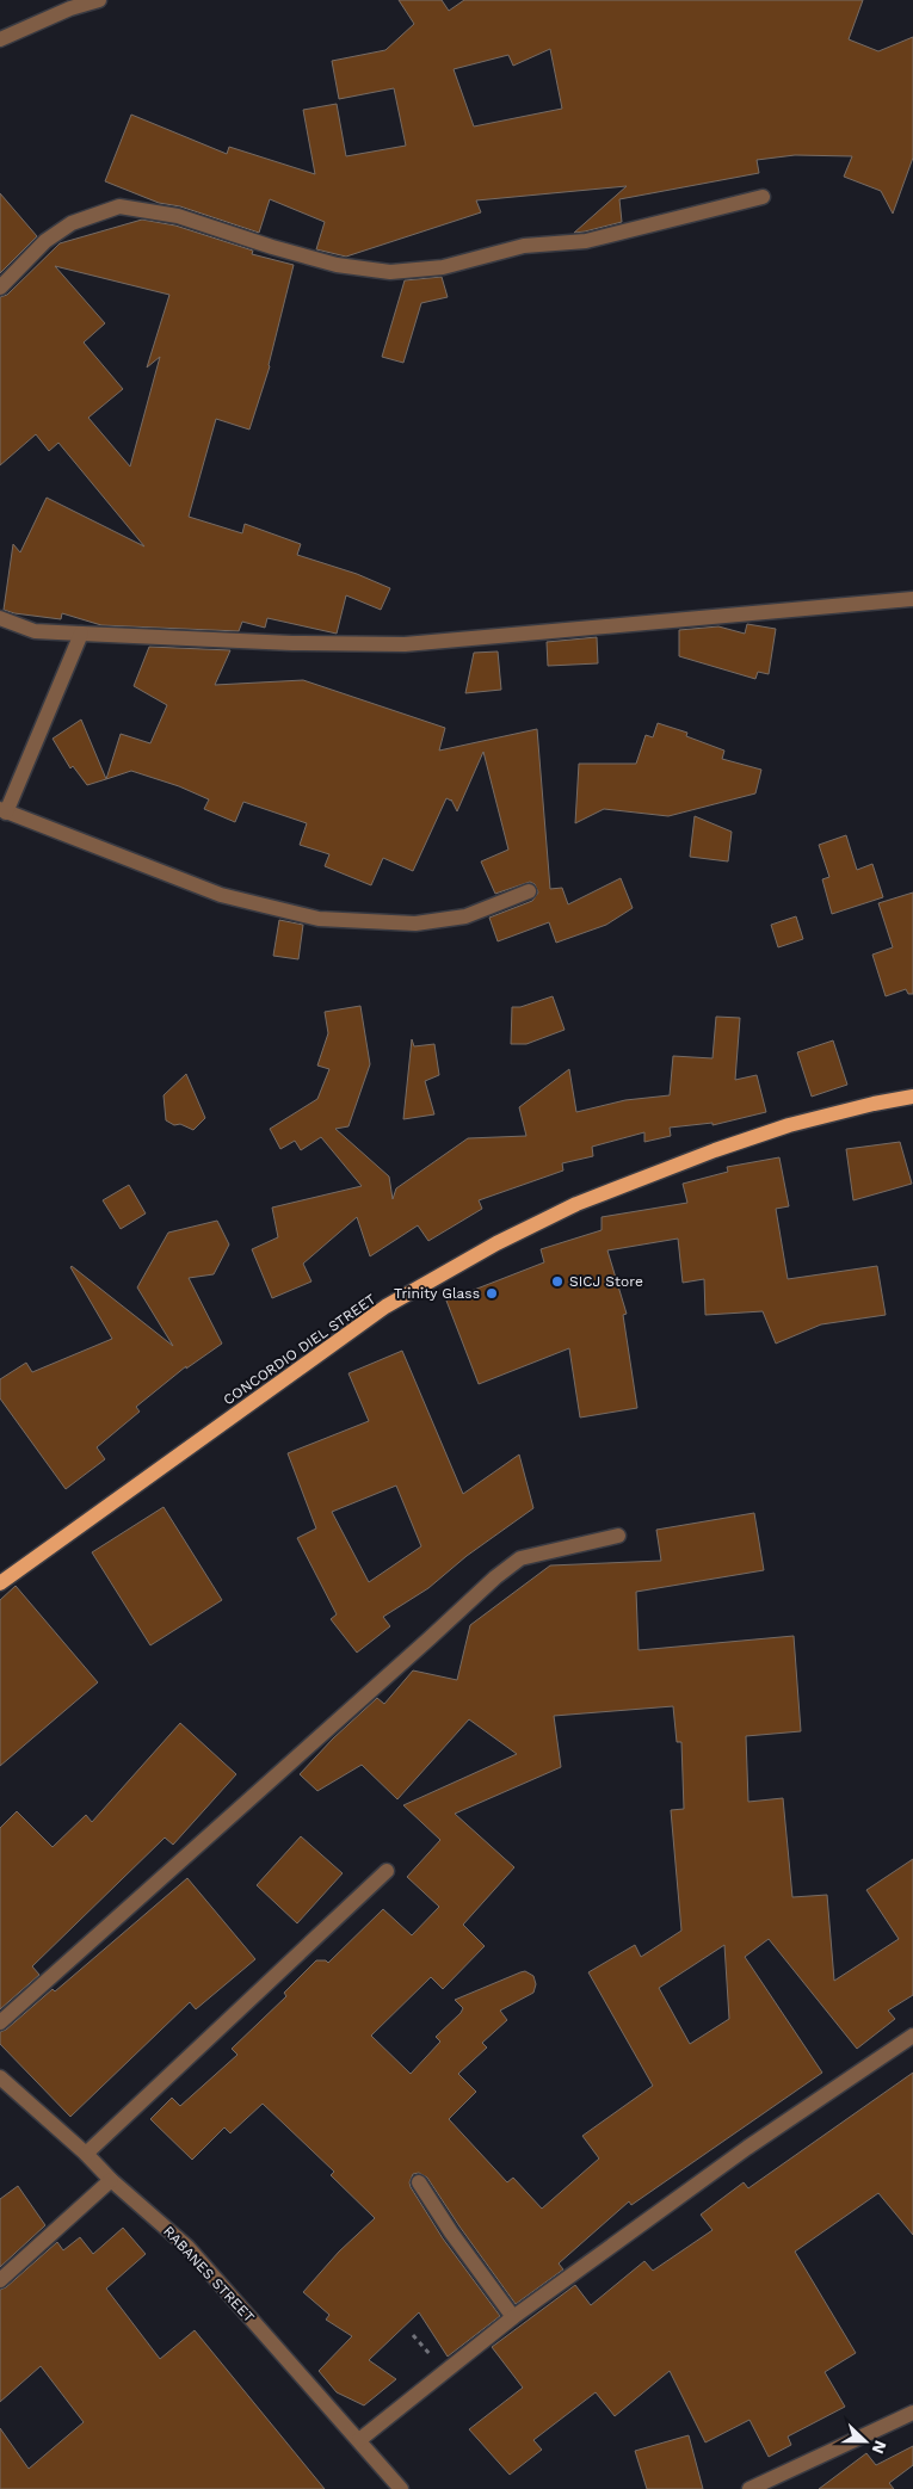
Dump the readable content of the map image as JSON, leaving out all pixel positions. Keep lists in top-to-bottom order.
{
  "streets": {
    "main road": ["CONCORDIO DIEL STREET"],
    "street": ["RABANES STREET"]
  },
  "places": ["SICJ Store", "Trinity Glass"],
  "north": "right"
}
